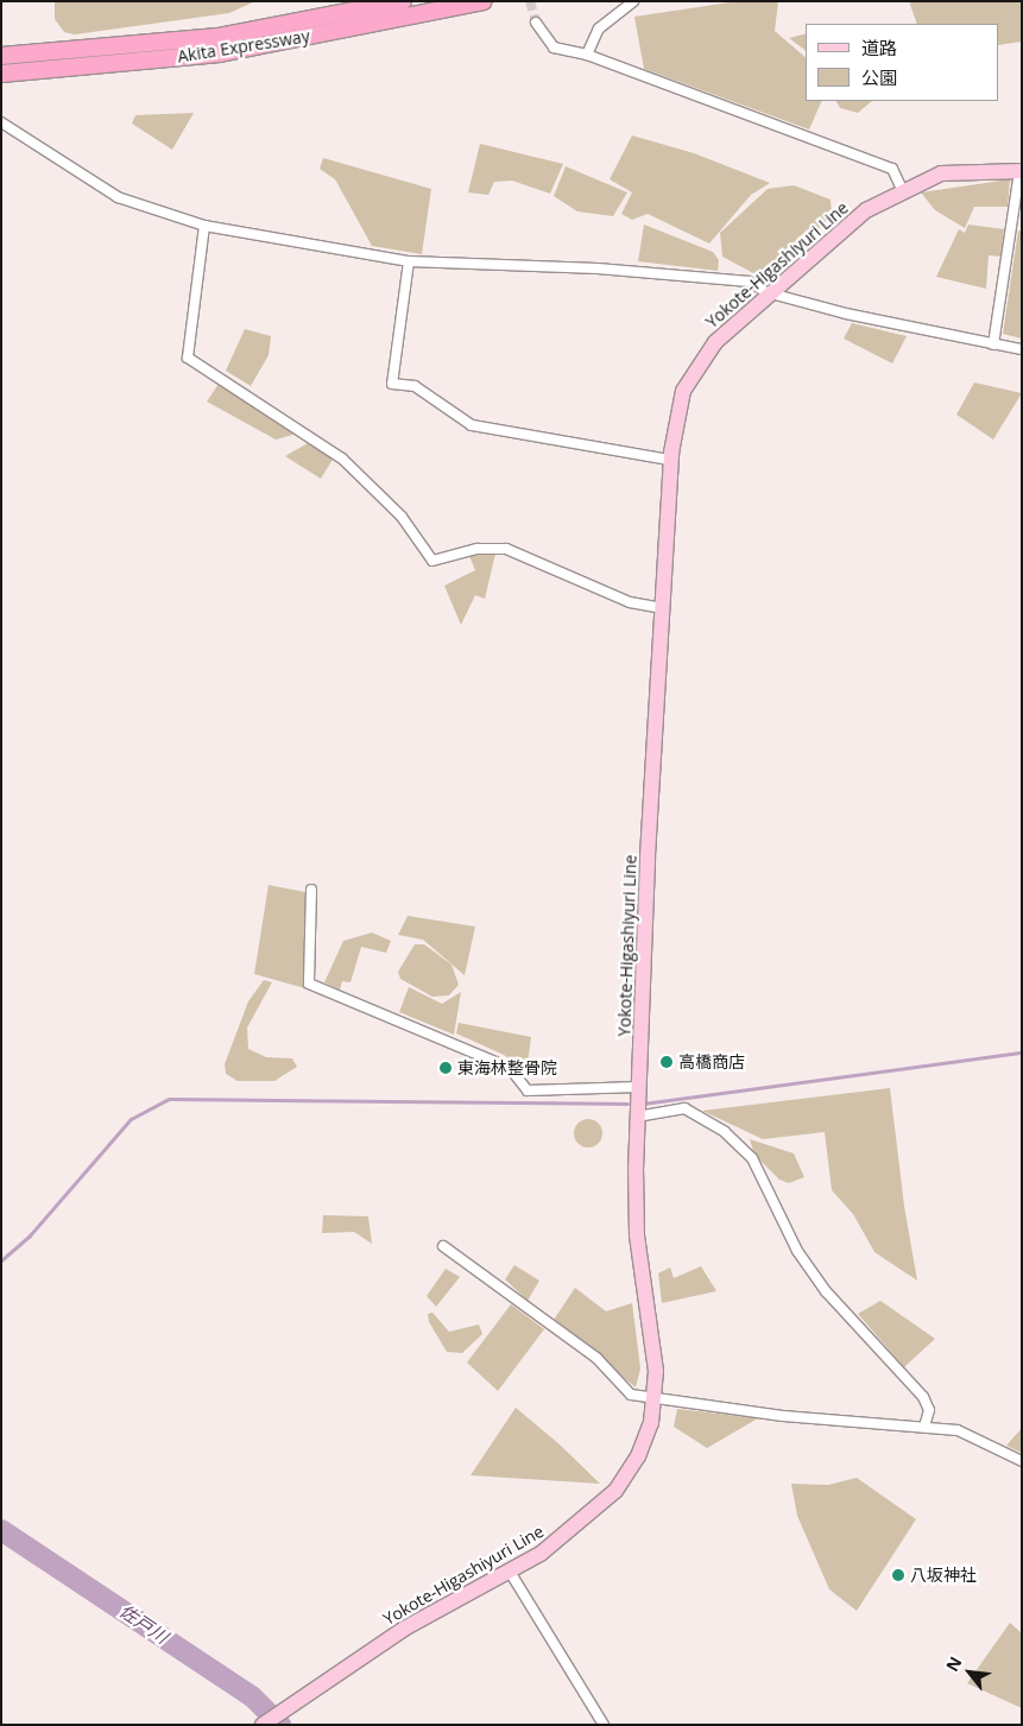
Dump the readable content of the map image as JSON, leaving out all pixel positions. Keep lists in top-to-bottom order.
{
  "streets": {
    "highway": ["Akita Expressway"],
    "main road": ["Yokote-Higashiyuri Line"]
  },
  "water": ["佐戸川"],
  "places": ["高橋商店", "東海林整骨院", "八坂神社"],
  "legend": ["道路", "公園"],
  "north": "top left"
}
